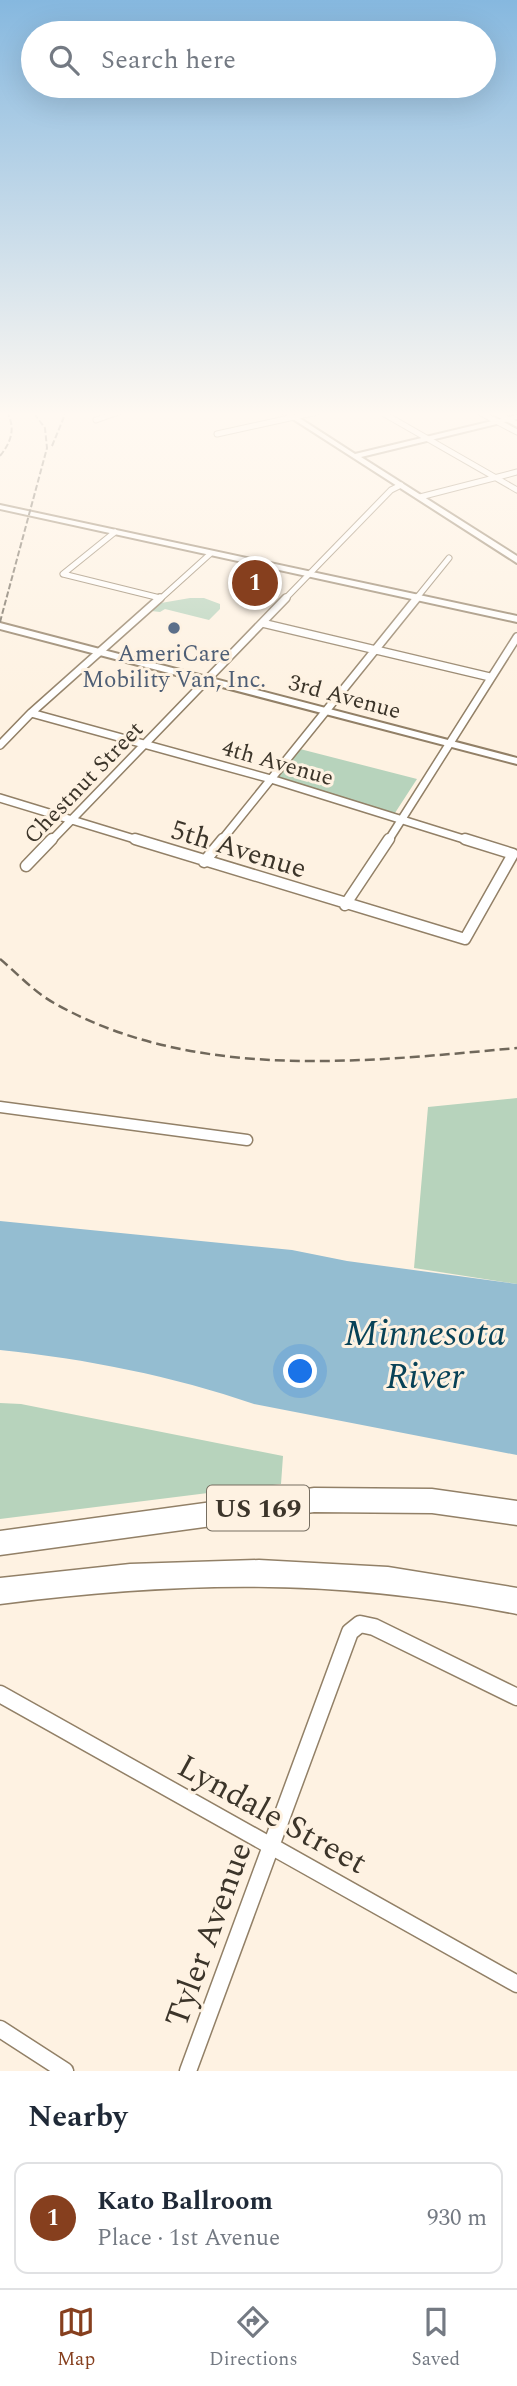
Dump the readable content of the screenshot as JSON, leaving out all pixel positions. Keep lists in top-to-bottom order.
{
  "streets": {
    "highway": ["US 169"],
    "street": [
      "3rd Avenue",
      "4th Avenue",
      "Chestnut Street",
      "5th Avenue",
      "Lyndale Street",
      "Tyler Avenue"
    ]
  },
  "crossings": [
    ["3rd Avenue", "Chestnut Street"],
    ["4th Avenue", "Chestnut Street"],
    ["4th Avenue", "5th Avenue"],
    ["Chestnut Street", "5th Avenue"],
    ["Lyndale Street", "Tyler Avenue"]
  ],
  "water": ["Minnesota River"],
  "places": ["AmeriCare Mobility Van, Inc."],
  "page": {
    "search": "Search here",
    "pins": "1",
    "heading": "Nearby",
    "list": [
      {
        "mark": "1",
        "name": "Kato Ballroom",
        "note": "Place · 1st Avenue",
        "value": "930 m"
      }
    ],
    "nav": ["Map", "Directions", "Saved"]
  }
}
